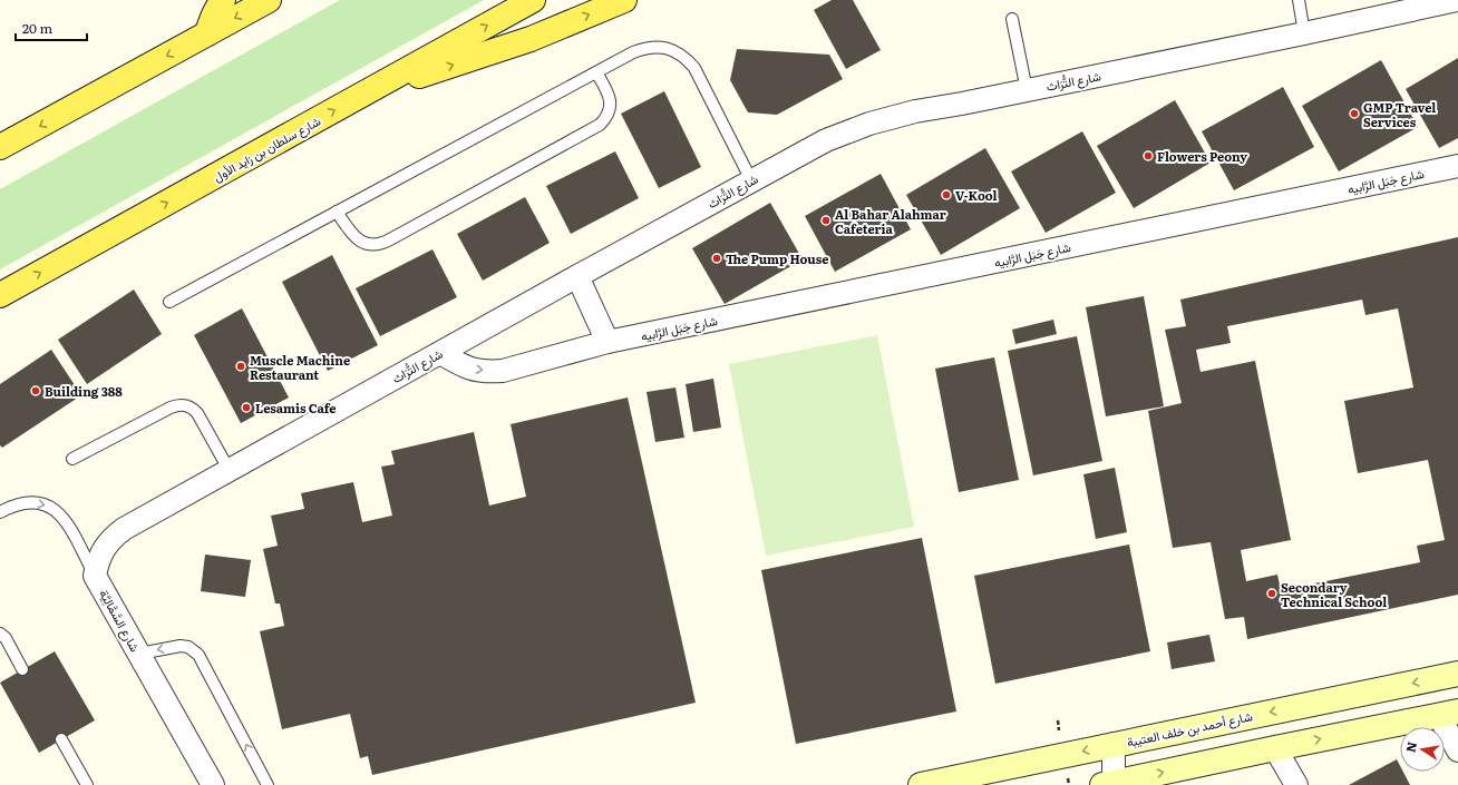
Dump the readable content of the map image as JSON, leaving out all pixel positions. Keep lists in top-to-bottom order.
{
  "streets": {
    "main road": ["شارع سلطان بن زايد الأول"],
    "street": [
      "شارع التُّرَاث",
      "شارع جَبَل الرَّابيه",
      "شارع السَّمَّالِيَّة",
      "شارع أحمد بن خلف العتيبة"
    ]
  },
  "crossings": [
    ["شارع التُّرَاث", "شارع جَبَل الرَّابيه"],
    ["شارع التُّرَاث", "شارع السَّمَّالِيَّة"]
  ],
  "places": [
    "GMP Travel Services",
    "Flowers Peony",
    "V-Kool",
    "Al Bahar Alahmar Cafeteria",
    "The Pump House",
    "Muscle Machine Restaurant",
    "Building 388",
    "Lesamis Cafe",
    "Secondary Technical School"
  ],
  "scale_bar": "20 m",
  "north": "left"
}
